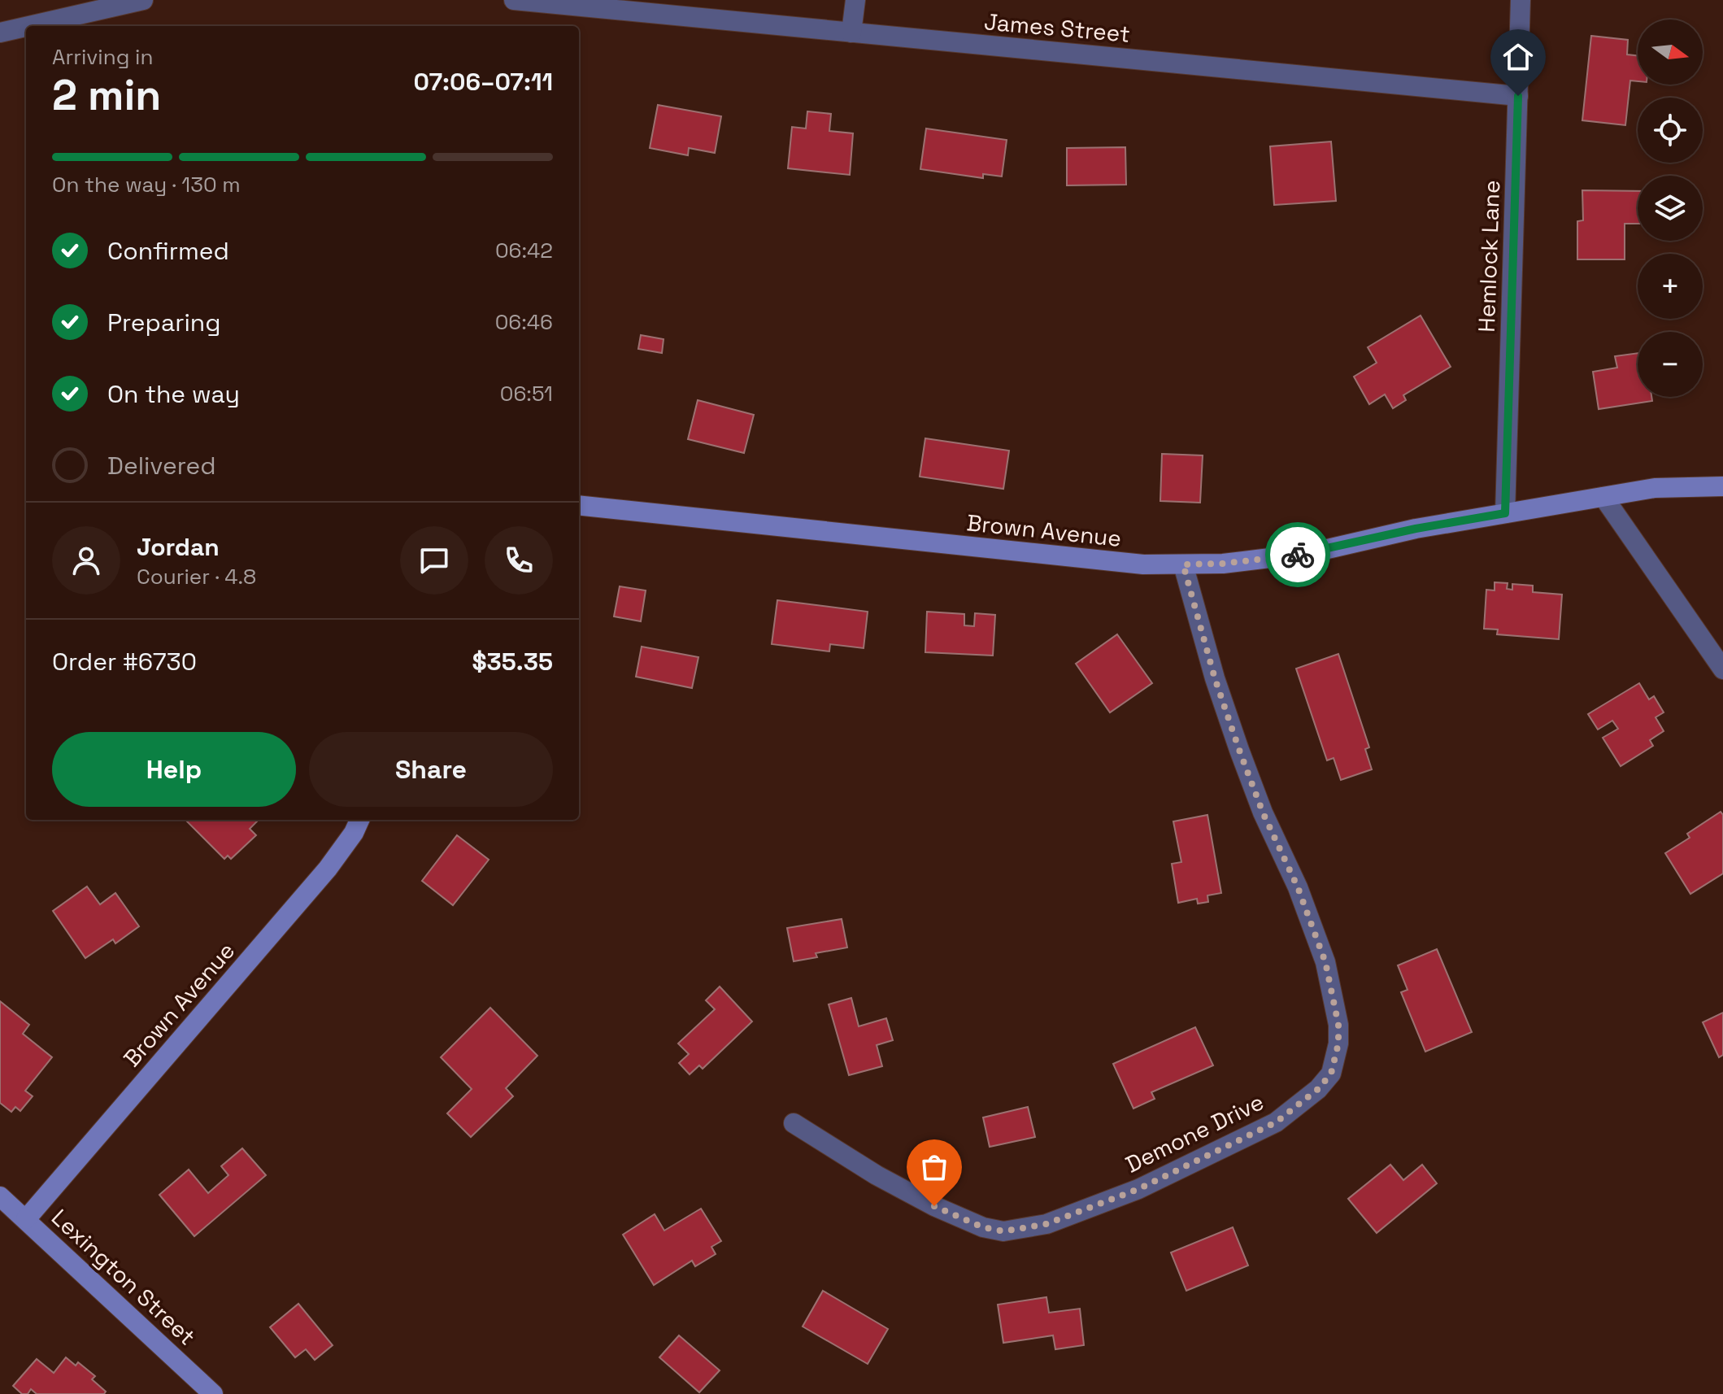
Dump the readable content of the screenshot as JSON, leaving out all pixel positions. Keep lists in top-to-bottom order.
{
  "streets": {
    "street": [
      "James Street",
      "Hemlock Lane",
      "Brown Avenue",
      "Demone Drive",
      "Lexington Street"
    ]
  },
  "crossings": [
    ["James Street", "Hemlock Lane"],
    ["Hemlock Lane", "Brown Avenue"],
    ["Brown Avenue", "Demone Drive"],
    ["Brown Avenue", "Lexington Street"]
  ],
  "north": "right",
  "page": {
    "map_buttons": ["+", "−"],
    "heading": ["2 min", "Arriving in", "07:06–07:11"],
    "panel": [
      "Jordan",
      "Courier · 4.8",
      "Order #6730",
      "$35.35"
    ],
    "bar": "On the way · 130 m",
    "list": [
      ["Confirmed", "06:42"],
      ["Preparing", "06:46"],
      ["On the way", "06:51"],
      "Delivered"
    ],
    "buttons": ["Help", "Share"]
  }
}
